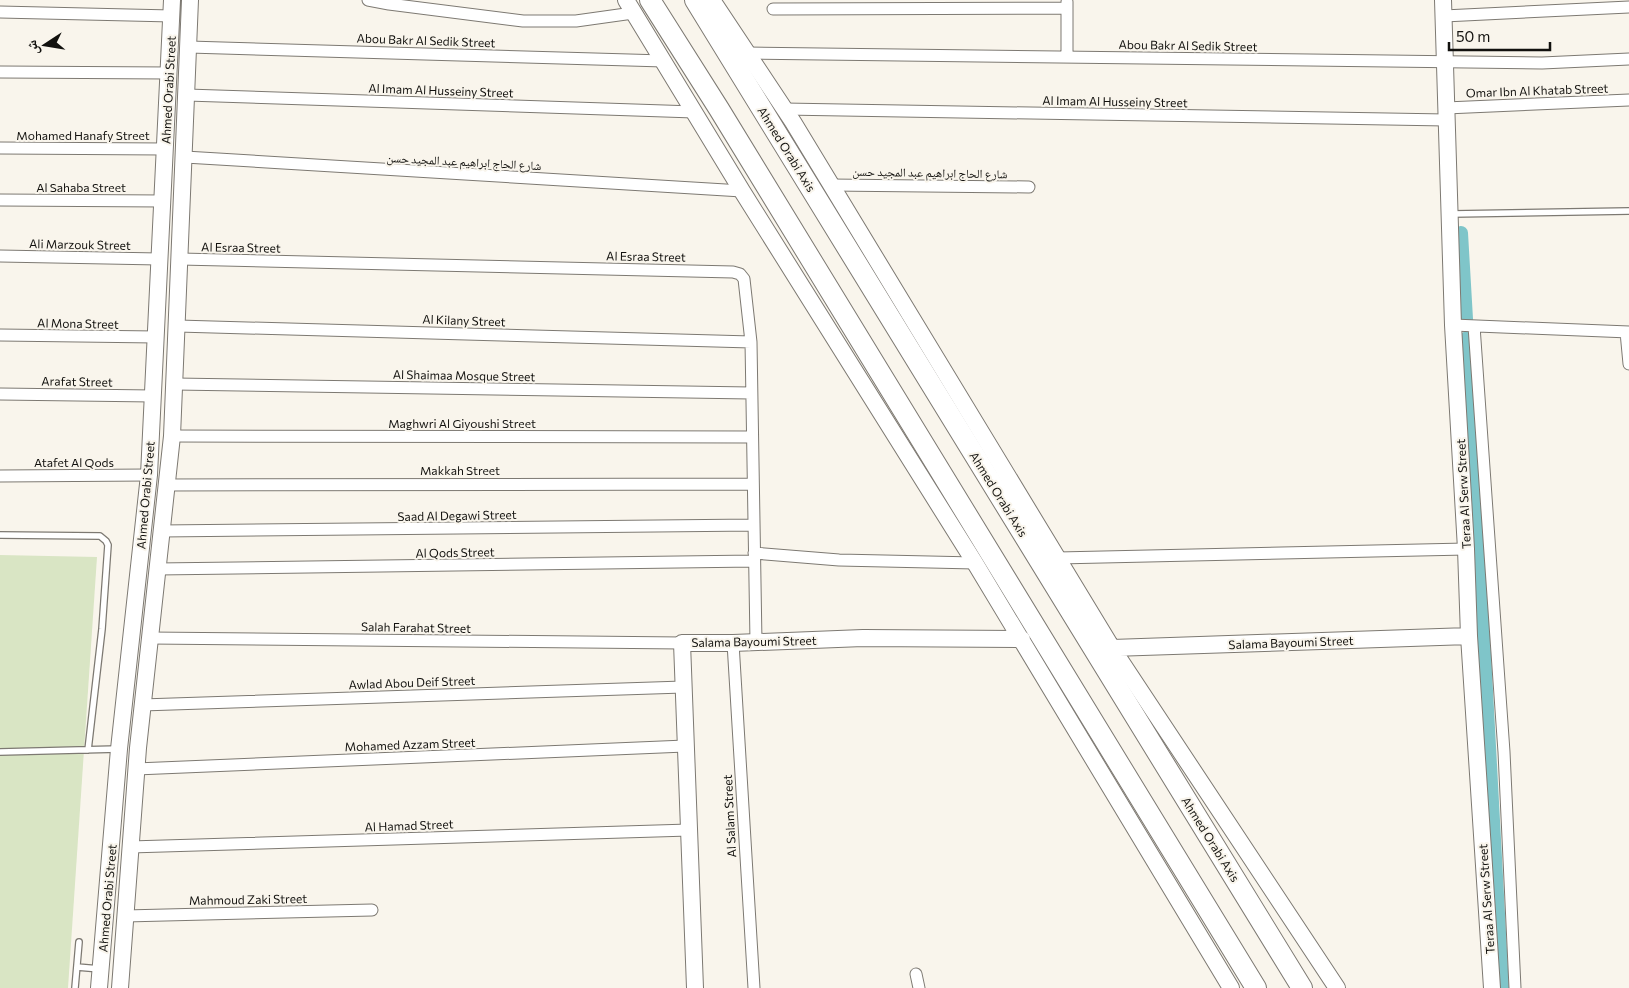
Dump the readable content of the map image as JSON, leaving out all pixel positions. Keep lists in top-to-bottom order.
{
  "streets": {
    "highway": ["Ahmed Orabi Axis"],
    "street": [
      "Abou Bakr Al Sedik Street",
      "Ahmed Orabi Street",
      "Al Imam Al Husseiny Street",
      "Omar Ibn Al Khatab Street",
      "Mohamed Hanafy Street",
      "شارع الحاج ابراهيم عبد المجيد حسن",
      "Al Sahaba Street",
      "Ali Marzouk Street",
      "Al Esraa Street",
      "Al Kilany Street",
      "Al Mona Street",
      "Al Shaimaa Mosque Street",
      "Arafat Street",
      "Maghwri Al Giyoushi Street",
      "Atafet Al Qods",
      "Makkah Street",
      "Teraa Al Serw Street",
      "Saad Al Degawi Street",
      "Al Qods Street",
      "Salah Farahat Street",
      "Salama Bayoumi Street",
      "Awlad Abou Deif Street",
      "Mohamed Azzam Street",
      "Al Salam Street",
      "Al Hamad Street",
      "Mahmoud Zaki Street"
    ]
  },
  "crossings": [
    ["Abou Bakr Al Sedik Street", "Ahmed Orabi Street"],
    ["Abou Bakr Al Sedik Street", "Teraa Al Serw Street"],
    ["Ahmed Orabi Street", "Al Imam Al Husseiny Street"],
    ["Ahmed Orabi Street", "Mohamed Hanafy Street"],
    ["Ahmed Orabi Street", "شارع الحاج ابراهيم عبد المجيد حسن"],
    ["Ahmed Orabi Street", "Al Sahaba Street"],
    ["Ahmed Orabi Street", "Ali Marzouk Street"],
    ["Ahmed Orabi Street", "Al Esraa Street"],
    ["Ahmed Orabi Street", "Al Kilany Street"],
    ["Ahmed Orabi Street", "Al Mona Street"],
    ["Ahmed Orabi Street", "Al Shaimaa Mosque Street"],
    ["Ahmed Orabi Street", "Arafat Street"],
    ["Ahmed Orabi Street", "Maghwri Al Giyoushi Street"],
    ["Ahmed Orabi Street", "Atafet Al Qods"],
    ["Ahmed Orabi Street", "Makkah Street"],
    ["Ahmed Orabi Street", "Saad Al Degawi Street"],
    ["Ahmed Orabi Street", "Al Qods Street"],
    ["Ahmed Orabi Street", "Salah Farahat Street"],
    ["Ahmed Orabi Street", "Awlad Abou Deif Street"],
    ["Ahmed Orabi Street", "Mohamed Azzam Street"],
    ["Ahmed Orabi Street", "Al Hamad Street"],
    ["Ahmed Orabi Street", "Mahmoud Zaki Street"],
    ["Al Imam Al Husseiny Street", "Omar Ibn Al Khatab Street"],
    ["Al Imam Al Husseiny Street", "Teraa Al Serw Street"],
    ["Omar Ibn Al Khatab Street", "Teraa Al Serw Street"],
    ["Al Esraa Street", "Al Kilany Street"],
    ["Al Esraa Street", "Al Shaimaa Mosque Street"],
    ["Al Esraa Street", "Maghwri Al Giyoushi Street"],
    ["Al Esraa Street", "Makkah Street"],
    ["Al Esraa Street", "Saad Al Degawi Street"],
    ["Al Esraa Street", "Al Qods Street"],
    ["Al Esraa Street", "Salama Bayoumi Street"],
    ["Teraa Al Serw Street", "Salama Bayoumi Street"],
    ["Salah Farahat Street", "Salama Bayoumi Street"],
    ["Salama Bayoumi Street", "Awlad Abou Deif Street"],
    ["Salama Bayoumi Street", "Mohamed Azzam Street"],
    ["Salama Bayoumi Street", "Al Salam Street"],
    ["Salama Bayoumi Street", "Al Hamad Street"]
  ],
  "scale_bar": "50 m",
  "north": "left"
}
